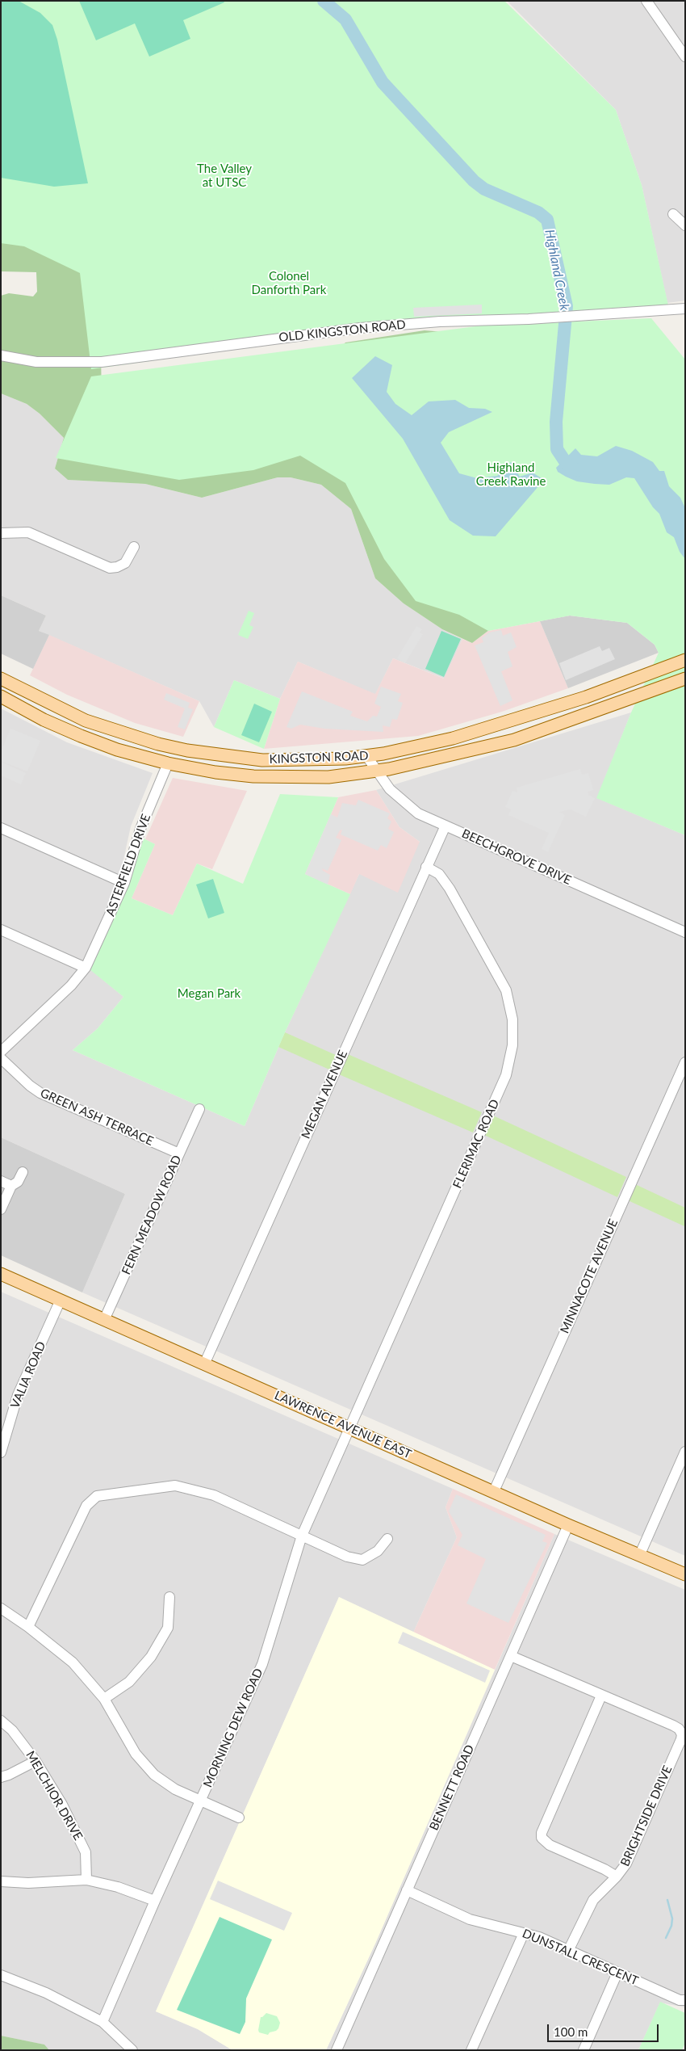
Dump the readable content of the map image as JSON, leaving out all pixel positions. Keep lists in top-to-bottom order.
{
  "streets": {
    "main road": ["KINGSTON ROAD", "LAWRENCE AVENUE EAST"],
    "street": [
      "OLD KINGSTON ROAD",
      "BEECHGROVE DRIVE",
      "ASTERFIELD DRIVE",
      "MEGAN AVENUE",
      "GREEN ASH TERRACE",
      "FLERIMAC ROAD",
      "FERN MEADOW ROAD",
      "MINNACOTE AVENUE",
      "VALIA ROAD",
      "MORNING DEW ROAD",
      "BENNETT ROAD",
      "MELCHIOR DRIVE",
      "BRIGHTSIDE DRIVE",
      "DUNSTALL CRESCENT"
    ]
  },
  "crossings": [
    ["KINGSTON ROAD", "BEECHGROVE DRIVE"],
    ["KINGSTON ROAD", "ASTERFIELD DRIVE"],
    ["BEECHGROVE DRIVE", "MEGAN AVENUE"],
    ["MEGAN AVENUE", "FLERIMAC ROAD"],
    ["MEGAN AVENUE", "LAWRENCE AVENUE EAST"],
    ["GREEN ASH TERRACE", "FERN MEADOW ROAD"],
    ["FLERIMAC ROAD", "LAWRENCE AVENUE EAST"],
    ["FLERIMAC ROAD", "MORNING DEW ROAD"],
    ["FERN MEADOW ROAD", "LAWRENCE AVENUE EAST"],
    ["MINNACOTE AVENUE", "LAWRENCE AVENUE EAST"],
    ["VALIA ROAD", "LAWRENCE AVENUE EAST"],
    ["LAWRENCE AVENUE EAST", "MORNING DEW ROAD"],
    ["LAWRENCE AVENUE EAST", "BENNETT ROAD"],
    ["BENNETT ROAD", "BRIGHTSIDE DRIVE"],
    ["BENNETT ROAD", "DUNSTALL CRESCENT"],
    ["BRIGHTSIDE DRIVE", "DUNSTALL CRESCENT"]
  ],
  "water": ["Highland Creek"],
  "parks": [
    "The Valley at UTSC",
    "Colonel Danforth Park",
    "Highland Creek Ravine",
    "Megan Park"
  ],
  "scale_bar": "100 m"
}
